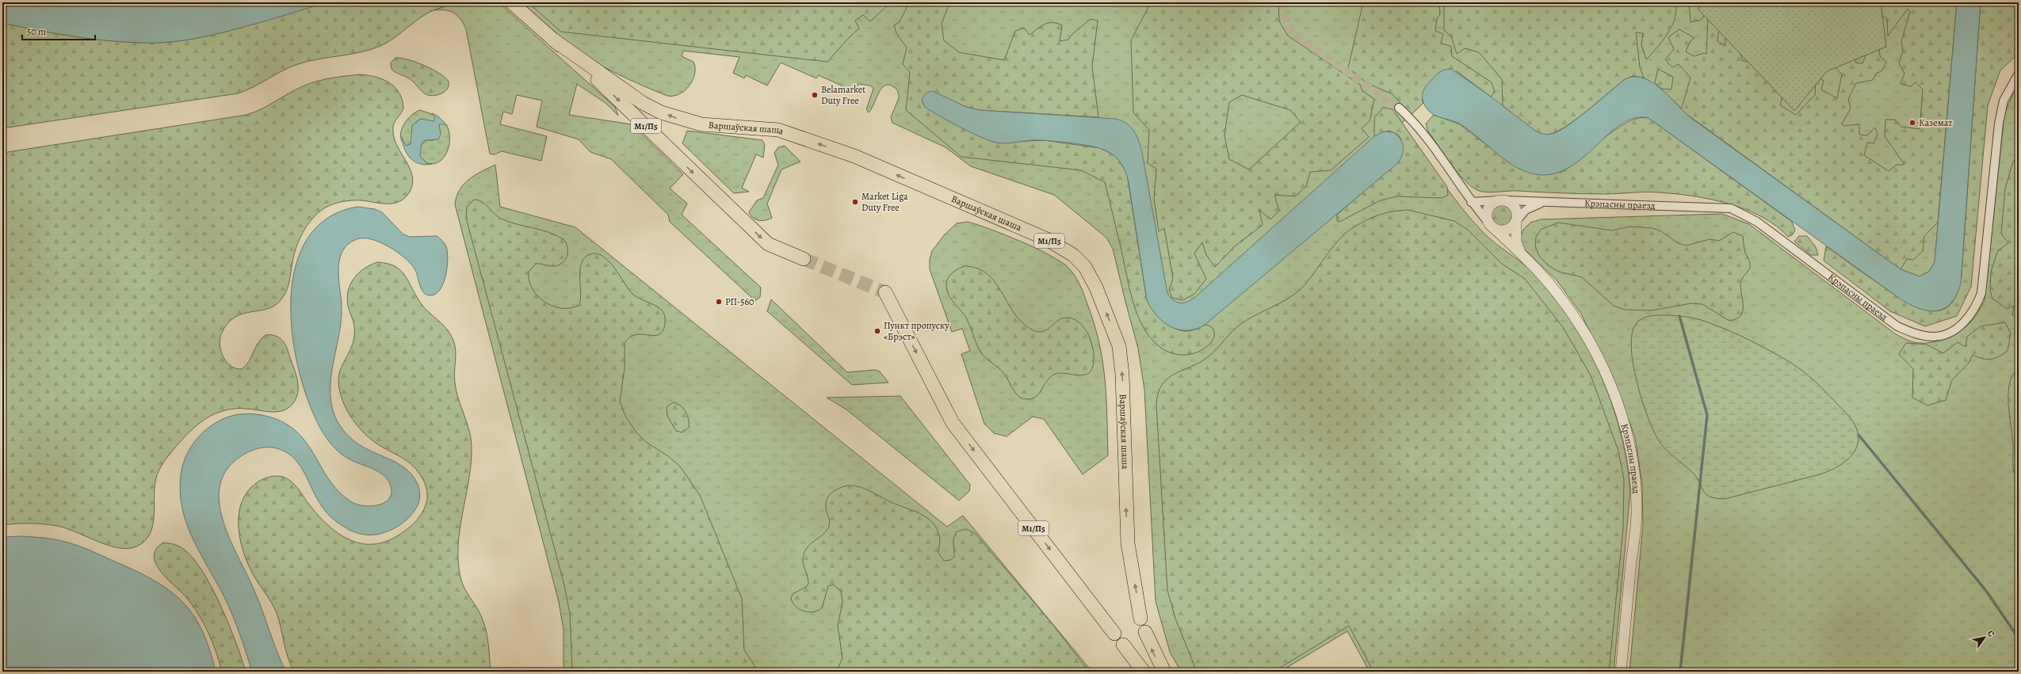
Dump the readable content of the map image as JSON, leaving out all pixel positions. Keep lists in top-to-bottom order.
{
  "streets": {
    "highway": ["М1/П5", "Варшаўская шаша"],
    "street": ["Крэпасны праезд"]
  },
  "places": [
    "Belamarket Duty Free",
    "Каземат",
    "Market Liga Duty Free",
    "РП-560",
    "Пункт пропуску «Брэст»"
  ],
  "scale_bar": "50 m",
  "north": "top right"
}
